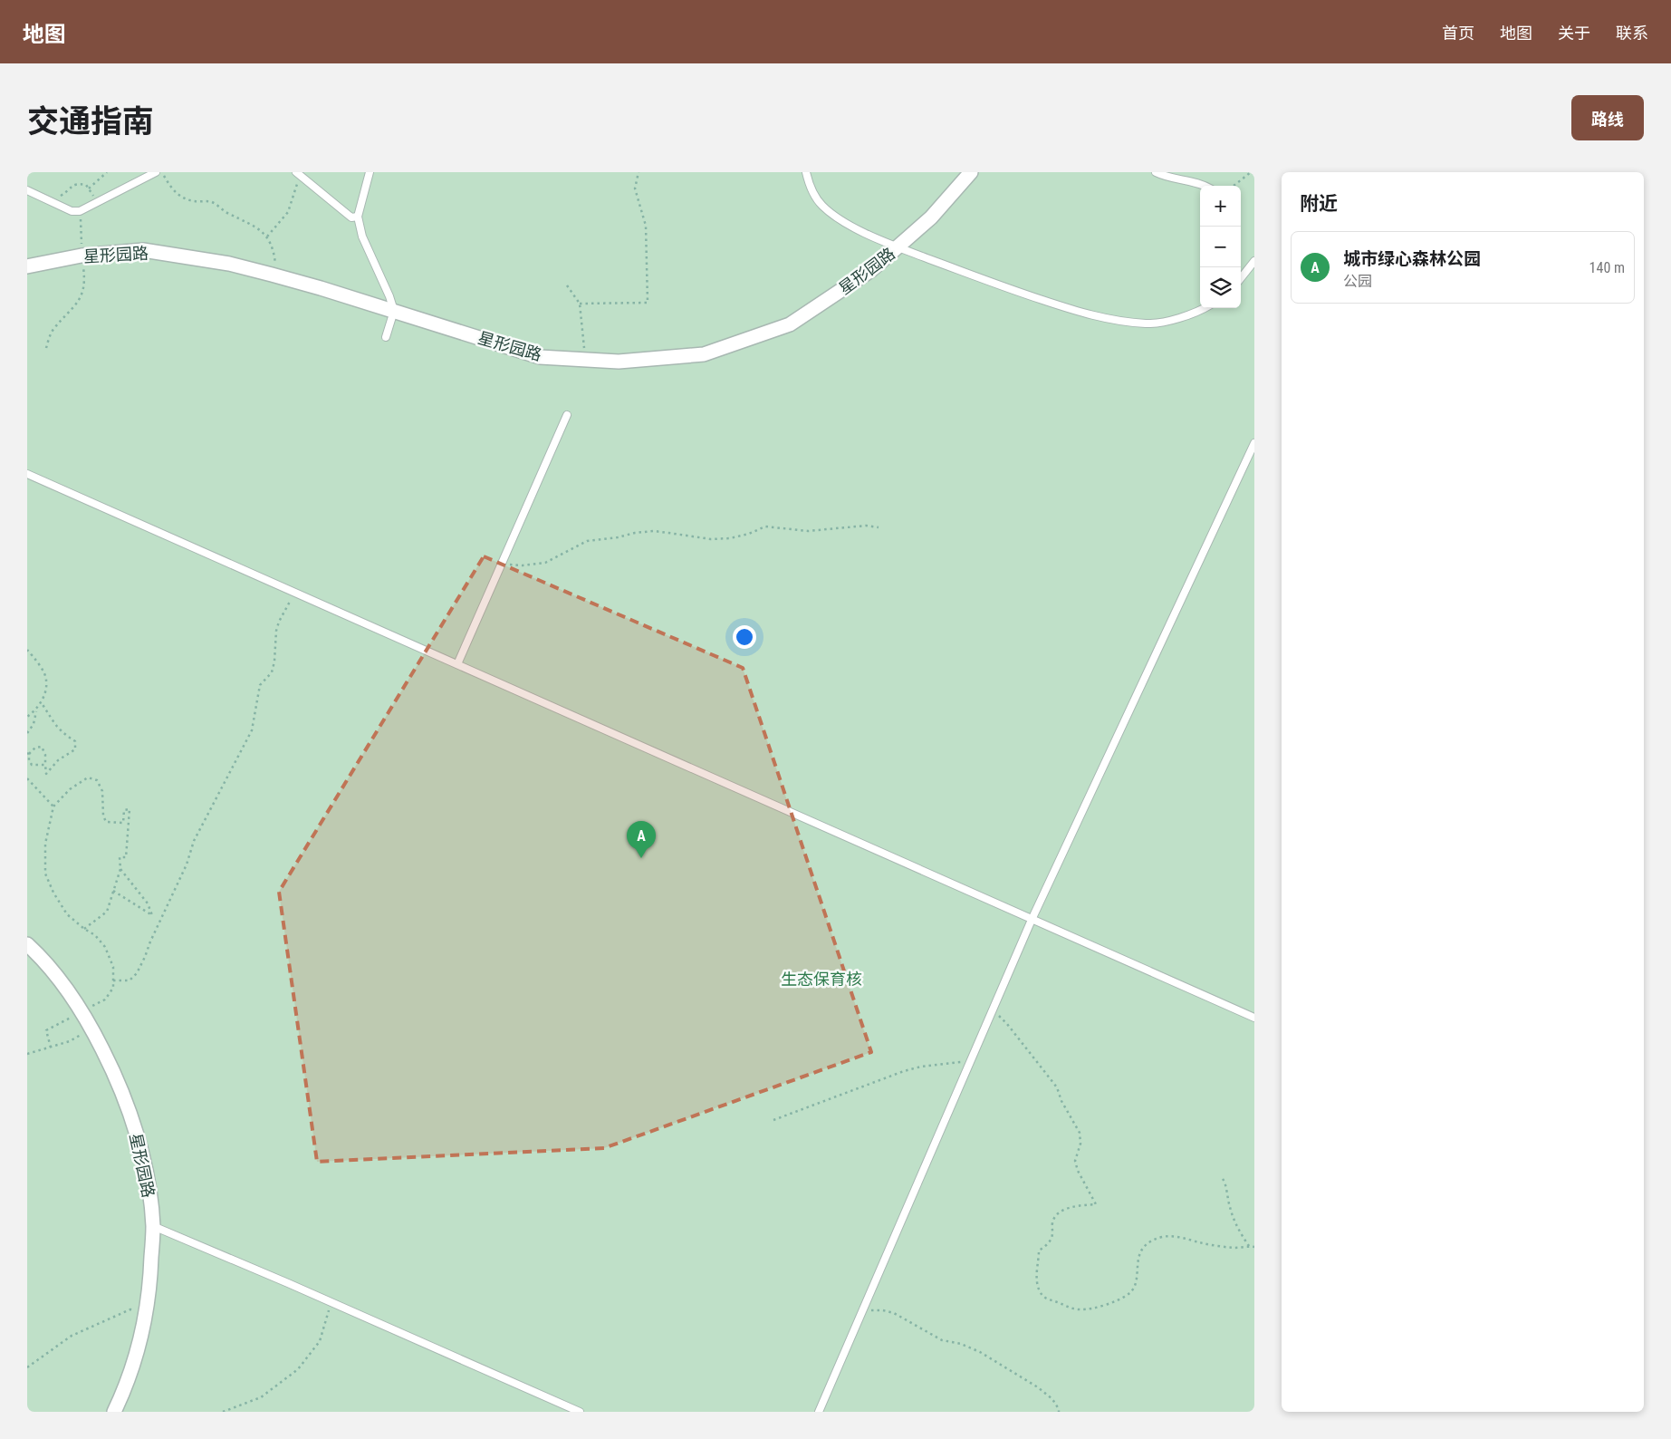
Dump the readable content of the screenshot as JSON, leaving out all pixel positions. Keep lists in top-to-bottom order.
{
  "streets": {
    "street": ["星形园路"]
  },
  "parks": ["生态保育核"],
  "page": {
    "header": "地图",
    "nav": [
      "首页",
      "地图",
      "关于",
      "联系"
    ],
    "title": "交通指南",
    "buttons": "路线",
    "heading": "附近",
    "map_buttons": ["+", "−"],
    "list": [
      {
        "mark": "A",
        "name": "城市绿心森林公园",
        "note": "公园",
        "value": "140 m"
      }
    ],
    "pins": "A"
  }
}
